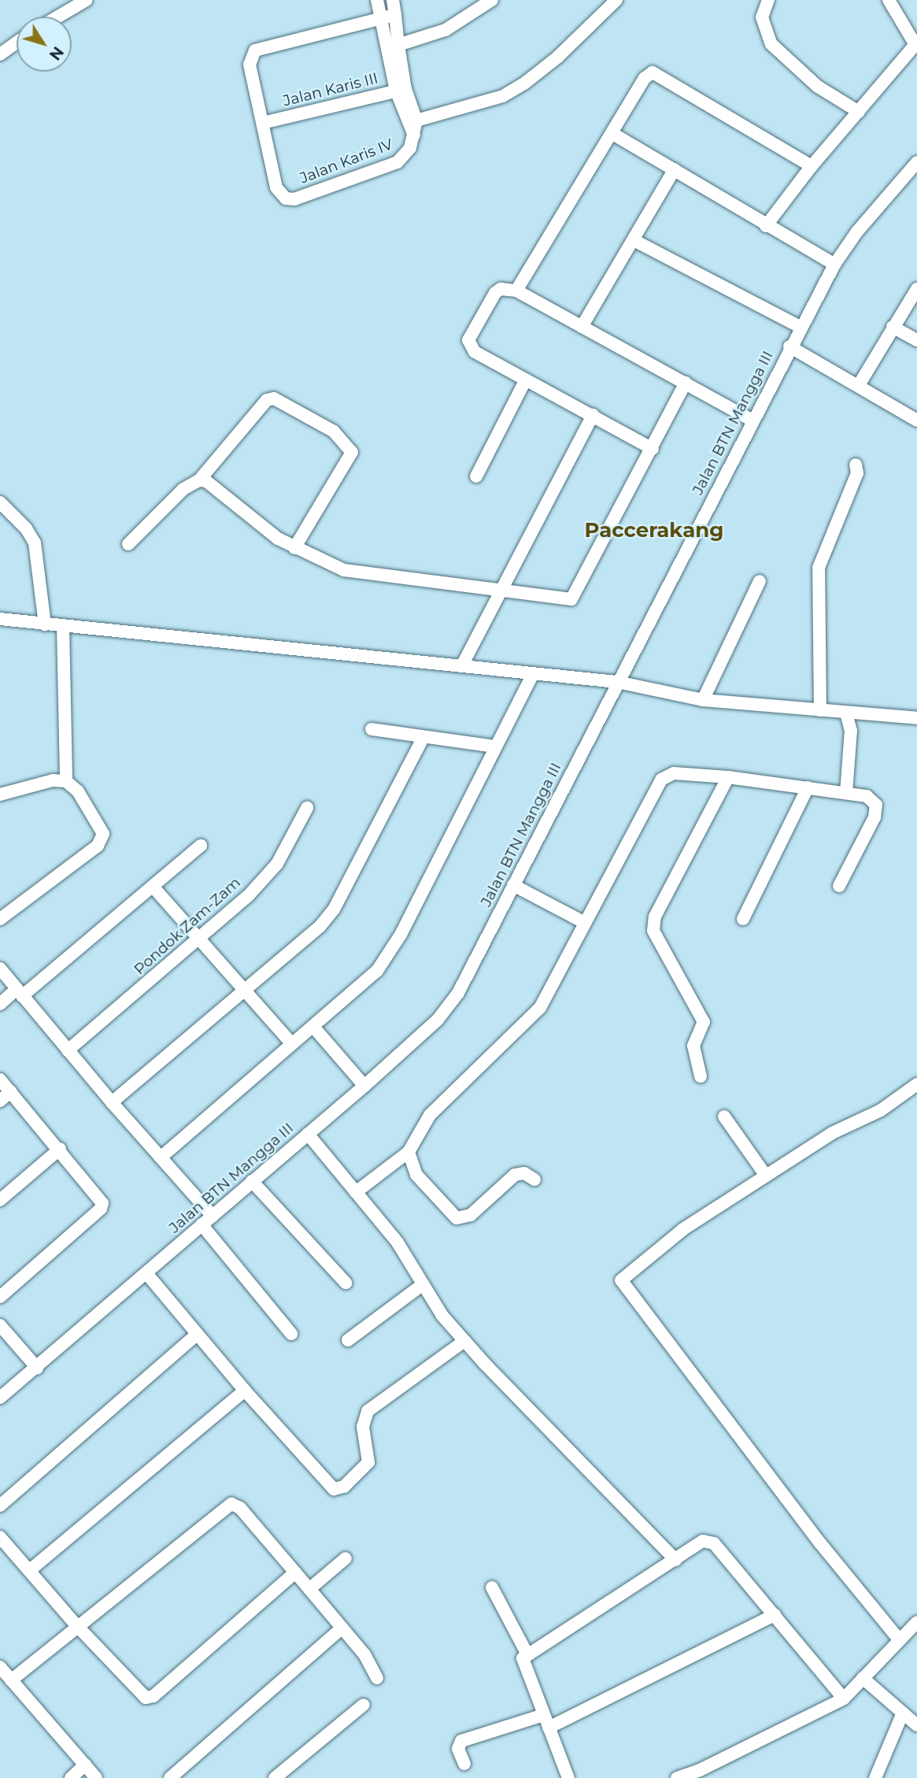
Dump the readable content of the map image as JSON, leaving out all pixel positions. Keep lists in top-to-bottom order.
{
  "streets": {
    "street": [
      "Jalan Karis III",
      "Jalan Karis IV",
      "Jalan BTN Mangga III",
      "Pondok Zam-Zam"
    ]
  },
  "crossings": [
    ["Jalan Karis III", "Jalan Karis IV"]
  ],
  "districts": ["Paccerakang"],
  "north": "bottom right"
}
